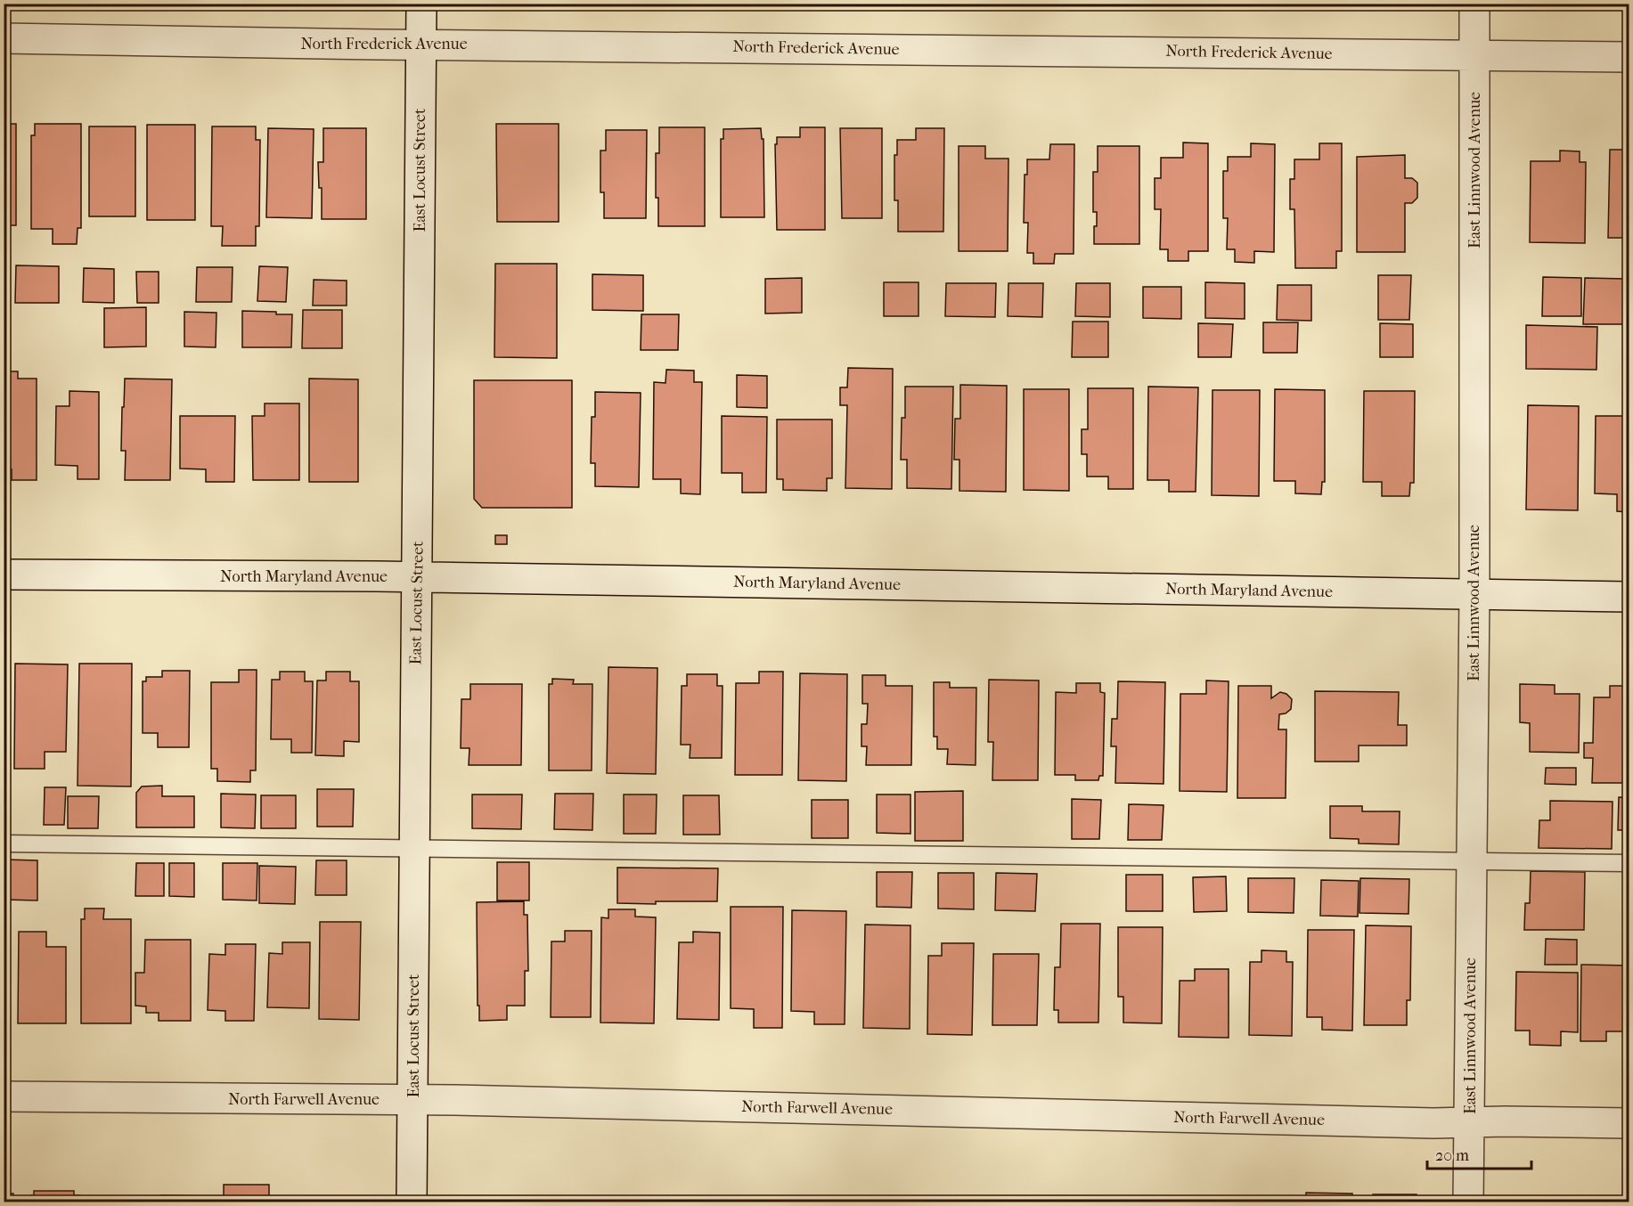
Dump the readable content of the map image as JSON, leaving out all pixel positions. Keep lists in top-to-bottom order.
{
  "streets": {
    "street": [
      "North Frederick Avenue",
      "East Locust Street",
      "East Linnwood Avenue",
      "North Maryland Avenue",
      "North Farwell Avenue"
    ]
  },
  "crossings": [
    ["North Frederick Avenue", "East Locust Street"],
    ["North Frederick Avenue", "East Linnwood Avenue"],
    ["East Locust Street", "North Maryland Avenue"],
    ["East Locust Street", "North Farwell Avenue"],
    ["East Linnwood Avenue", "North Maryland Avenue"],
    ["East Linnwood Avenue", "North Farwell Avenue"]
  ],
  "scale_bar": "20 m"
}
